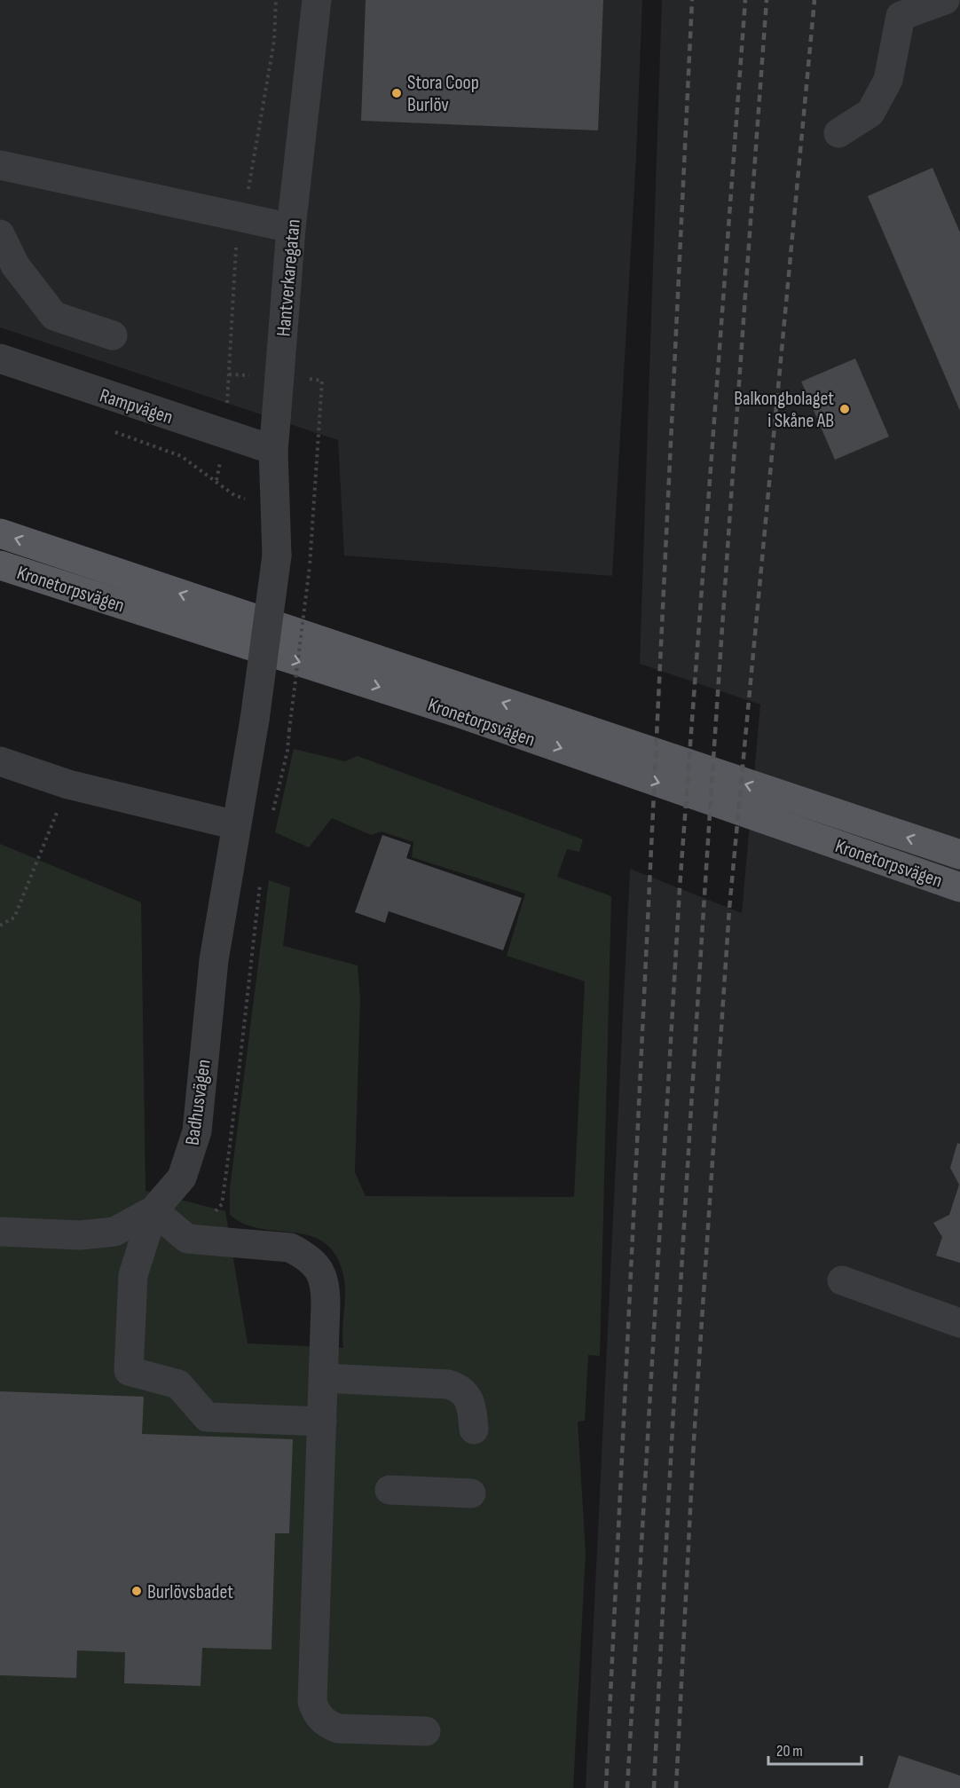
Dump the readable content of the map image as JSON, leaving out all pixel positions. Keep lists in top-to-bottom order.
{
  "streets": {
    "main road": ["Kronetorpsvägen"],
    "street": ["Hantverkaregatan", "Rampvägen", "Badhusvägen"]
  },
  "crossings": [
    ["Hantverkaregatan", "Rampvägen"],
    ["Hantverkaregatan", "Badhusvägen"]
  ],
  "places": ["Stora Coop Burlöv", "Balkongbolaget i Skåne AB", "Burlövsbadet"],
  "scale_bar": "20 m"
}
